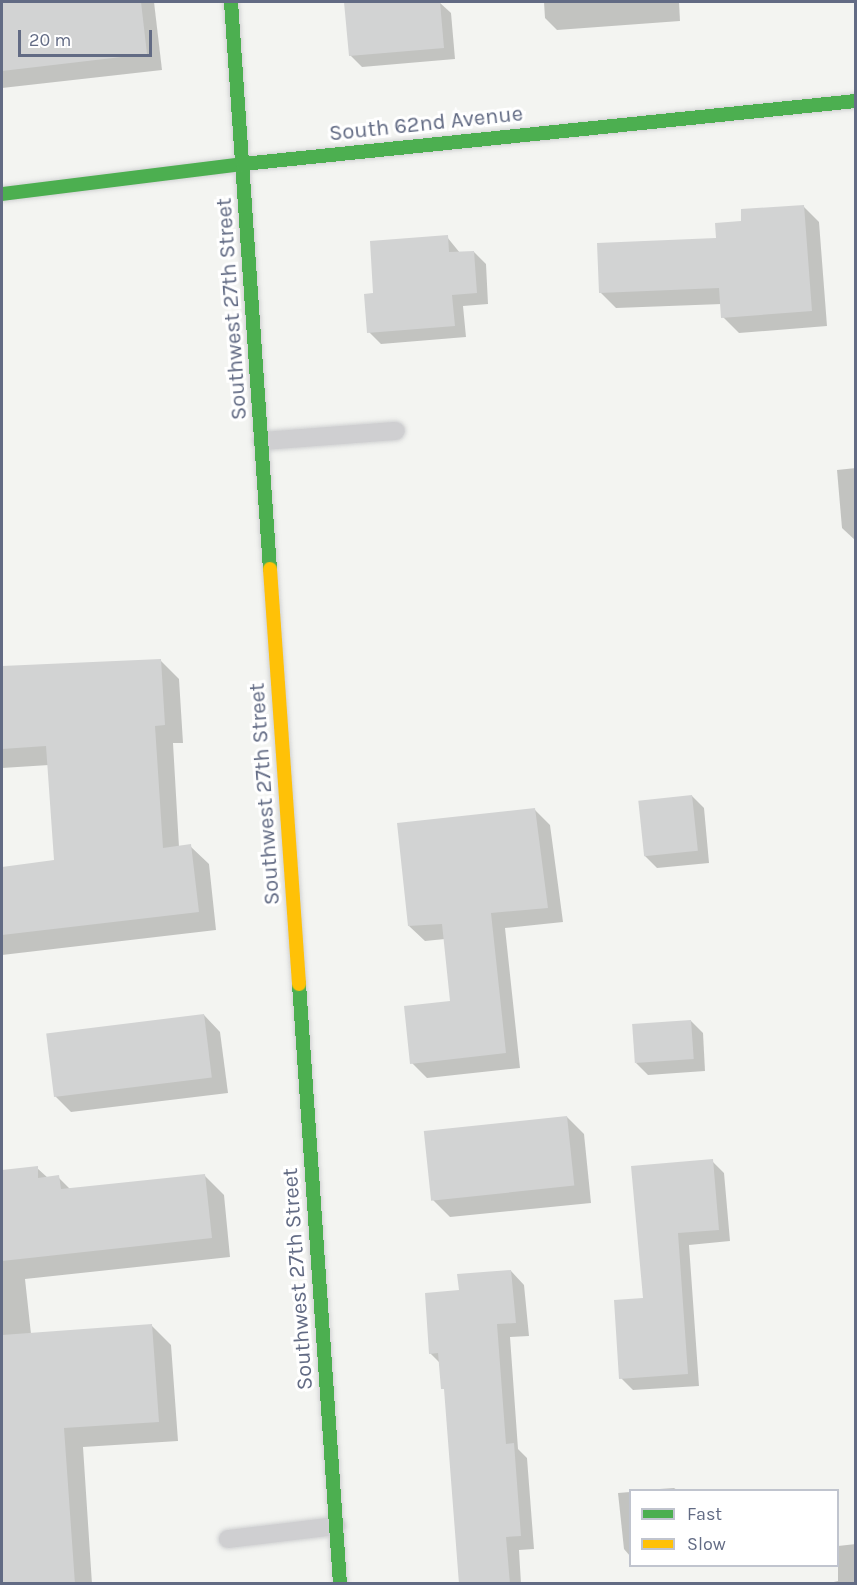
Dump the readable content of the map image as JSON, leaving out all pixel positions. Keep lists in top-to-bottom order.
{
  "streets": {
    "street": ["South 62nd Avenue", "Southwest 27th Street"]
  },
  "crossings": [
    ["South 62nd Avenue", "Southwest 27th Street"]
  ],
  "legend": ["Fast", "Slow"],
  "scale_bar": "20 m"
}
